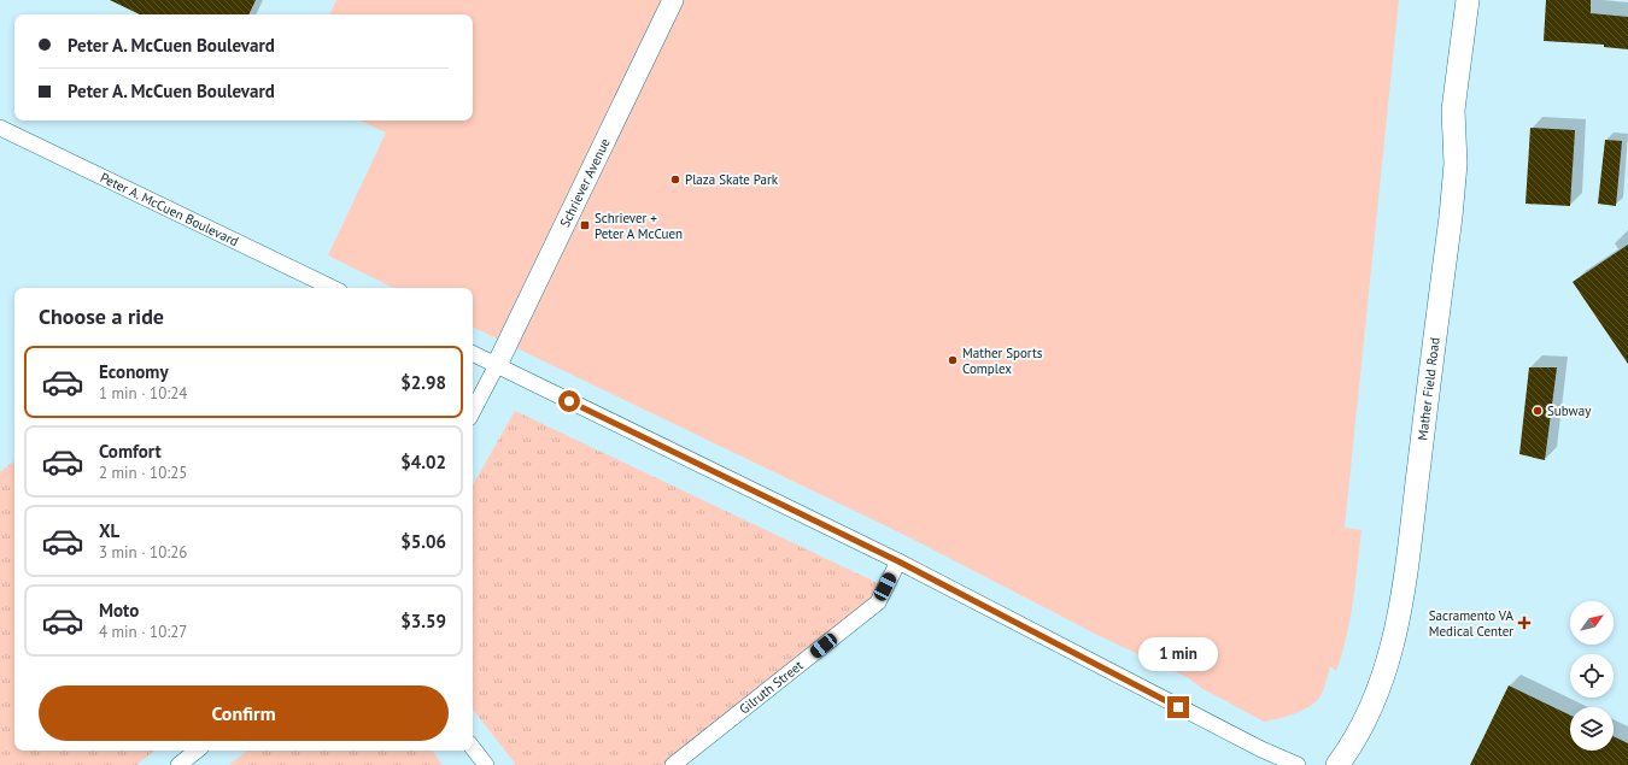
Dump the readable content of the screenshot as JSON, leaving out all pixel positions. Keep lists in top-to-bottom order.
{
  "streets": {
    "main road": ["Mather Field Road"],
    "street": ["Schriever Avenue", "Peter A. McCuen Boulevard", "Gilruth Street"]
  },
  "places": {
    "other": ["Plaza Skate Park", "Mather Sports Complex", "Subway"],
    "transit": ["Schriever + Peter A McCuen"],
    "health": ["Sacramento VA Medical Center"]
  },
  "north": "top right",
  "page": {
    "banner": ["Peter A. McCuen Boulevard", "Peter A. McCuen Boulevard"],
    "heading": "Choose a ride",
    "list": [
      {
        "name": "Economy",
        "note": "1 min · 10:24",
        "value": "$2.98"
      },
      {
        "name": "Comfort",
        "note": "2 min · 10:25",
        "value": "$4.02"
      },
      {
        "name": "XL",
        "note": "3 min · 10:26",
        "value": "$5.06"
      },
      {
        "name": "Moto",
        "note": "4 min · 10:27",
        "value": "$3.59"
      }
    ],
    "bubble": "1 min",
    "buttons": "Confirm"
  }
}
